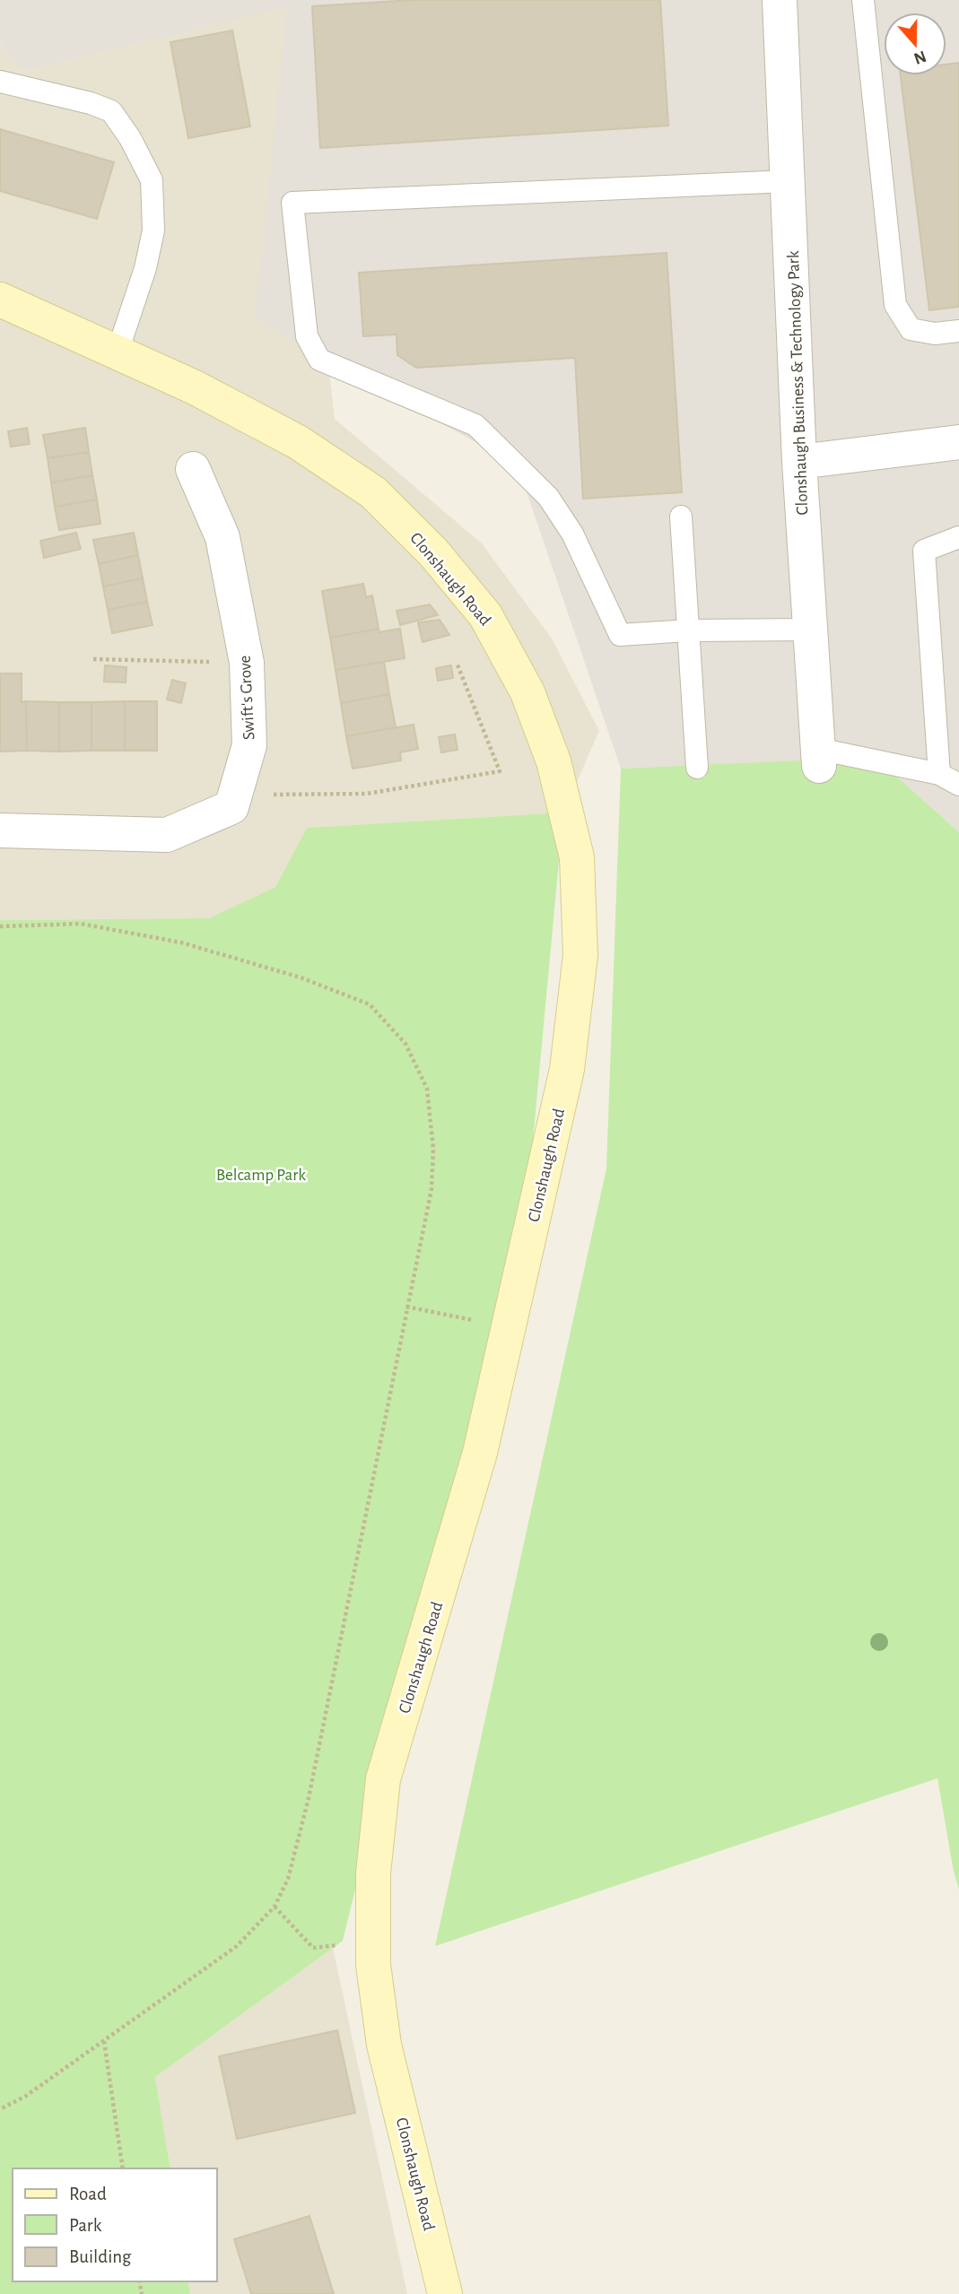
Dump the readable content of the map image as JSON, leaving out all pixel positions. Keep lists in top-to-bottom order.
{
  "streets": {
    "street": ["Clonshaugh Business & Technology Park", "Clonshaugh Road", "Swift's Grove"]
  },
  "parks": ["Belcamp Park"],
  "legend": ["Road", "Park", "Building"],
  "north": "bottom"
}
